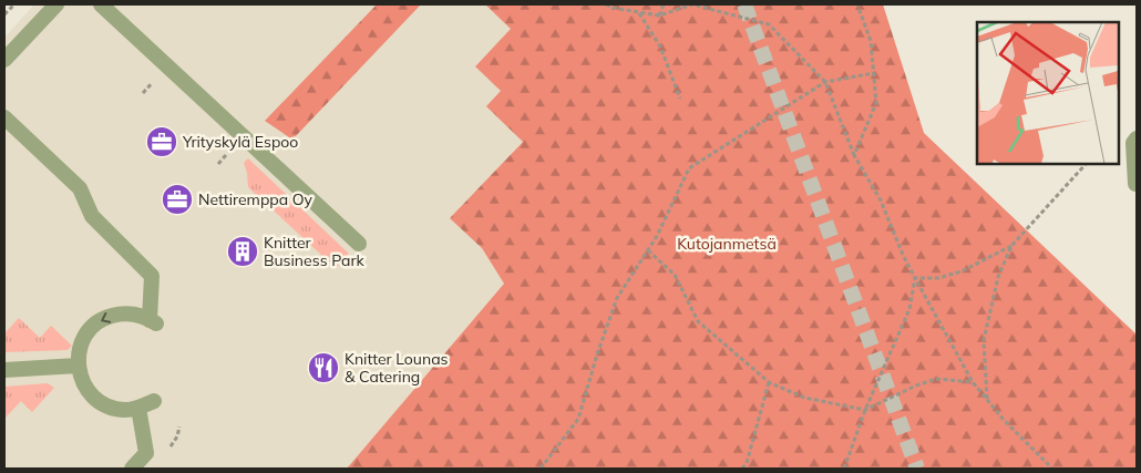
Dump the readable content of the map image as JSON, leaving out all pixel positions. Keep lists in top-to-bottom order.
{
  "parks": ["Kutojanmetsä"],
  "places": {
    "office": ["Yrityskylä Espoo", "Nettiremppa Oy"],
    "building": ["Knitter Business Park"],
    "restaurant": ["Knitter Lounas & Catering"]
  }
}
